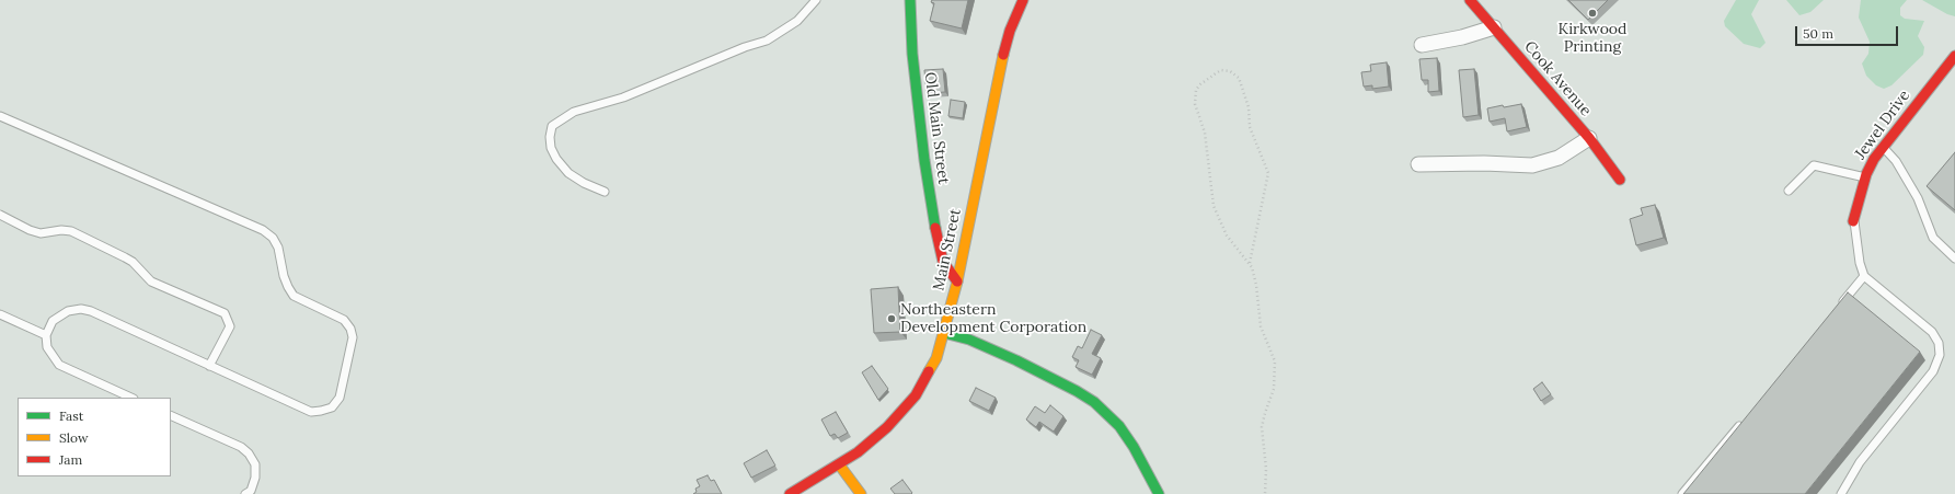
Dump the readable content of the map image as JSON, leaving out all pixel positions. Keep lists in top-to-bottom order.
{
  "streets": {
    "street": [
      "Cook Avenue",
      "Jewel Drive",
      "Old Main Street",
      "Main Street"
    ]
  },
  "crossings": [
    ["Old Main Street", "Main Street"]
  ],
  "places": ["Kirkwood Printing", "Northeastern Development Corporation"],
  "legend": ["Fast", "Slow", "Jam"],
  "scale_bar": "50 m"
}
